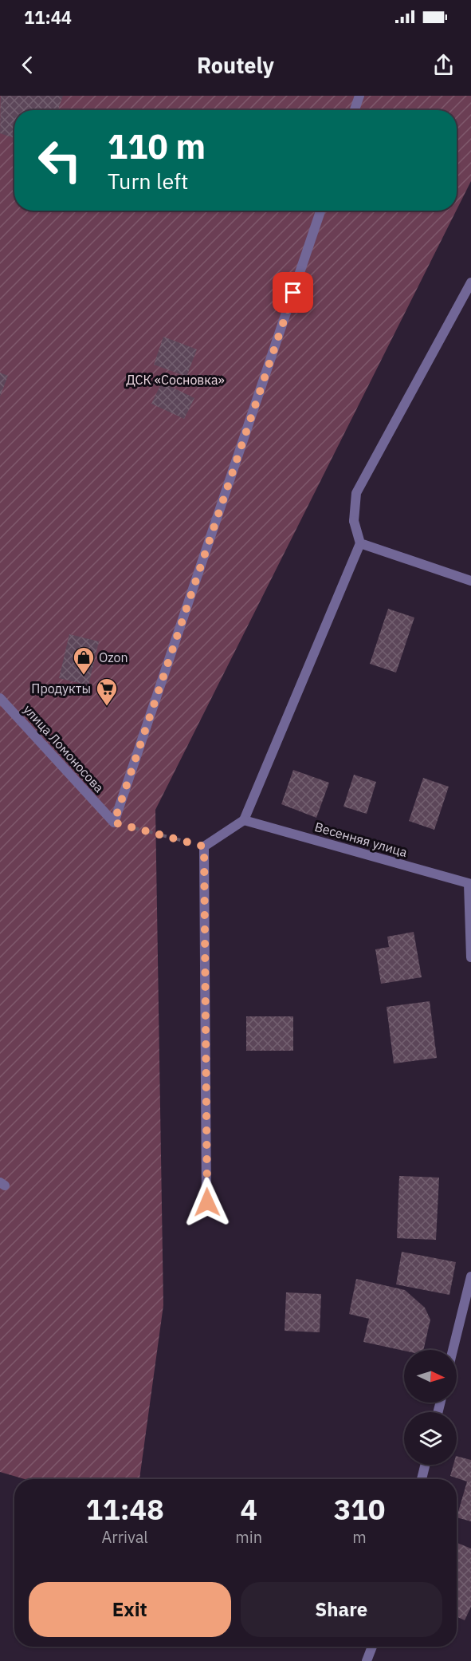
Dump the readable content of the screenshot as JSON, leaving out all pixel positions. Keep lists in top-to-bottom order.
{
  "streets": {
    "street": ["улица Ломоносова", "Весенняя улица"]
  },
  "parks": ["ДСК «Сосновка»"],
  "places": {
    "shop": ["Ozon"],
    "supermarket": ["Продукты"]
  },
  "north": "right",
  "page": {
    "status": "11:44",
    "header": "Routely",
    "turn": ["110 m", "Turn left"],
    "eta": [
      "11:48",
      "Arrival",
      "4",
      "min",
      "310",
      "m"
    ],
    "buttons": ["Exit", "Share"]
  }
}
